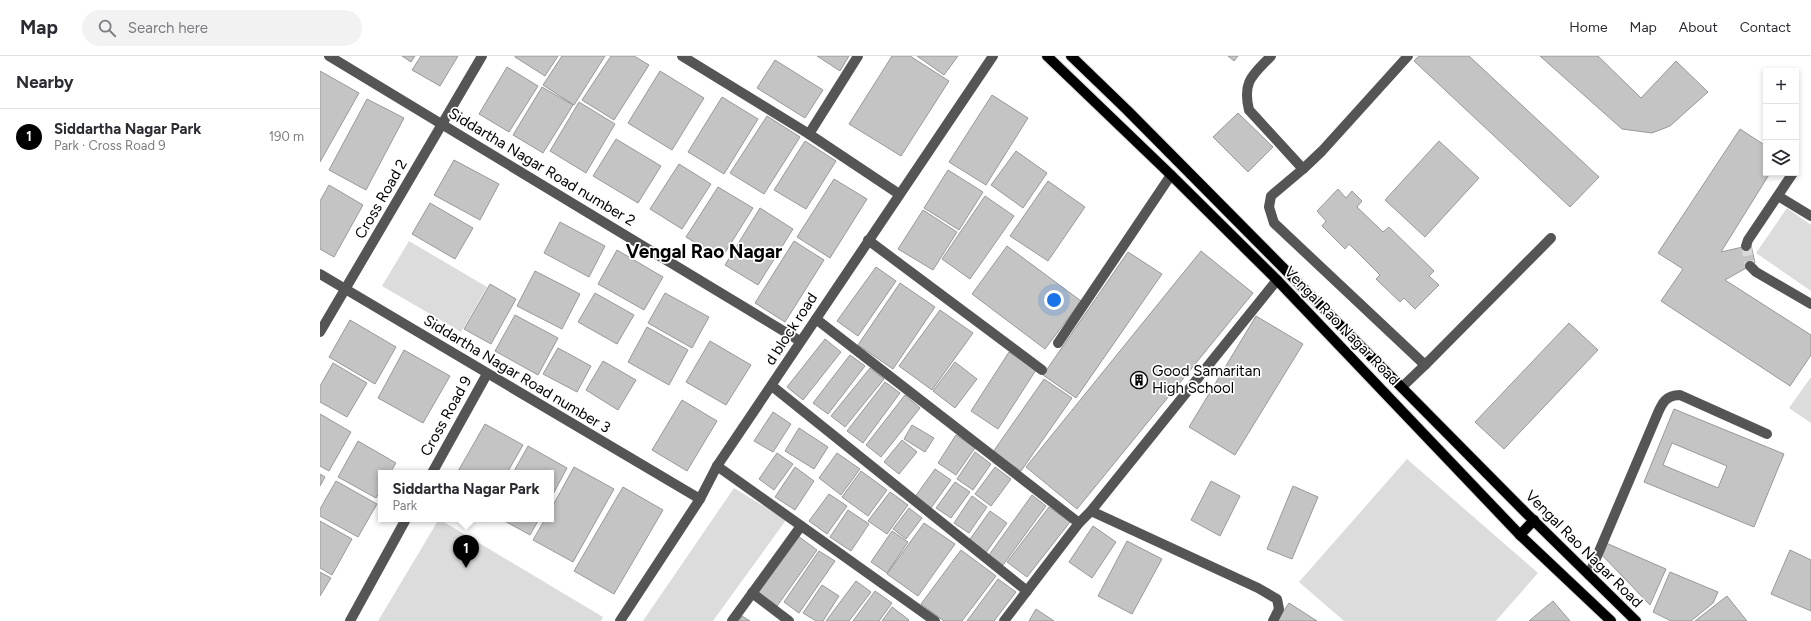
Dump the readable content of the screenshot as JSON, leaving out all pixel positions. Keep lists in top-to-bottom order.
{
  "streets": {
    "main road": ["Vengal Rao Nagar Road"],
    "street": [
      "Siddartha Nagar Road number 2",
      "Cross Road 2",
      "d block road",
      "Siddartha Nagar Road number 3",
      "Cross Road 9"
    ]
  },
  "crossings": [
    ["Siddartha Nagar Road number 2", "Cross Road 2"],
    ["Siddartha Nagar Road number 2", "d block road"],
    ["Cross Road 2", "Siddartha Nagar Road number 3"],
    ["d block road", "Siddartha Nagar Road number 3"],
    ["Siddartha Nagar Road number 3", "Cross Road 9"]
  ],
  "districts": ["Vengal Rao Nagar"],
  "places": {
    "building": ["Good Samaritan High School"]
  },
  "page": {
    "header": "Map",
    "search": "Search here",
    "nav": [
      "Home",
      "Map",
      "About",
      "Contact"
    ],
    "heading": "Nearby",
    "map_buttons": ["+", "−"],
    "list": [
      {
        "mark": "1",
        "name": "Siddartha Nagar Park",
        "note": "Park · Cross Road 9",
        "value": "190 m"
      }
    ],
    "popup": ["Siddartha Nagar Park", "Park"],
    "pins": "1"
  }
}
